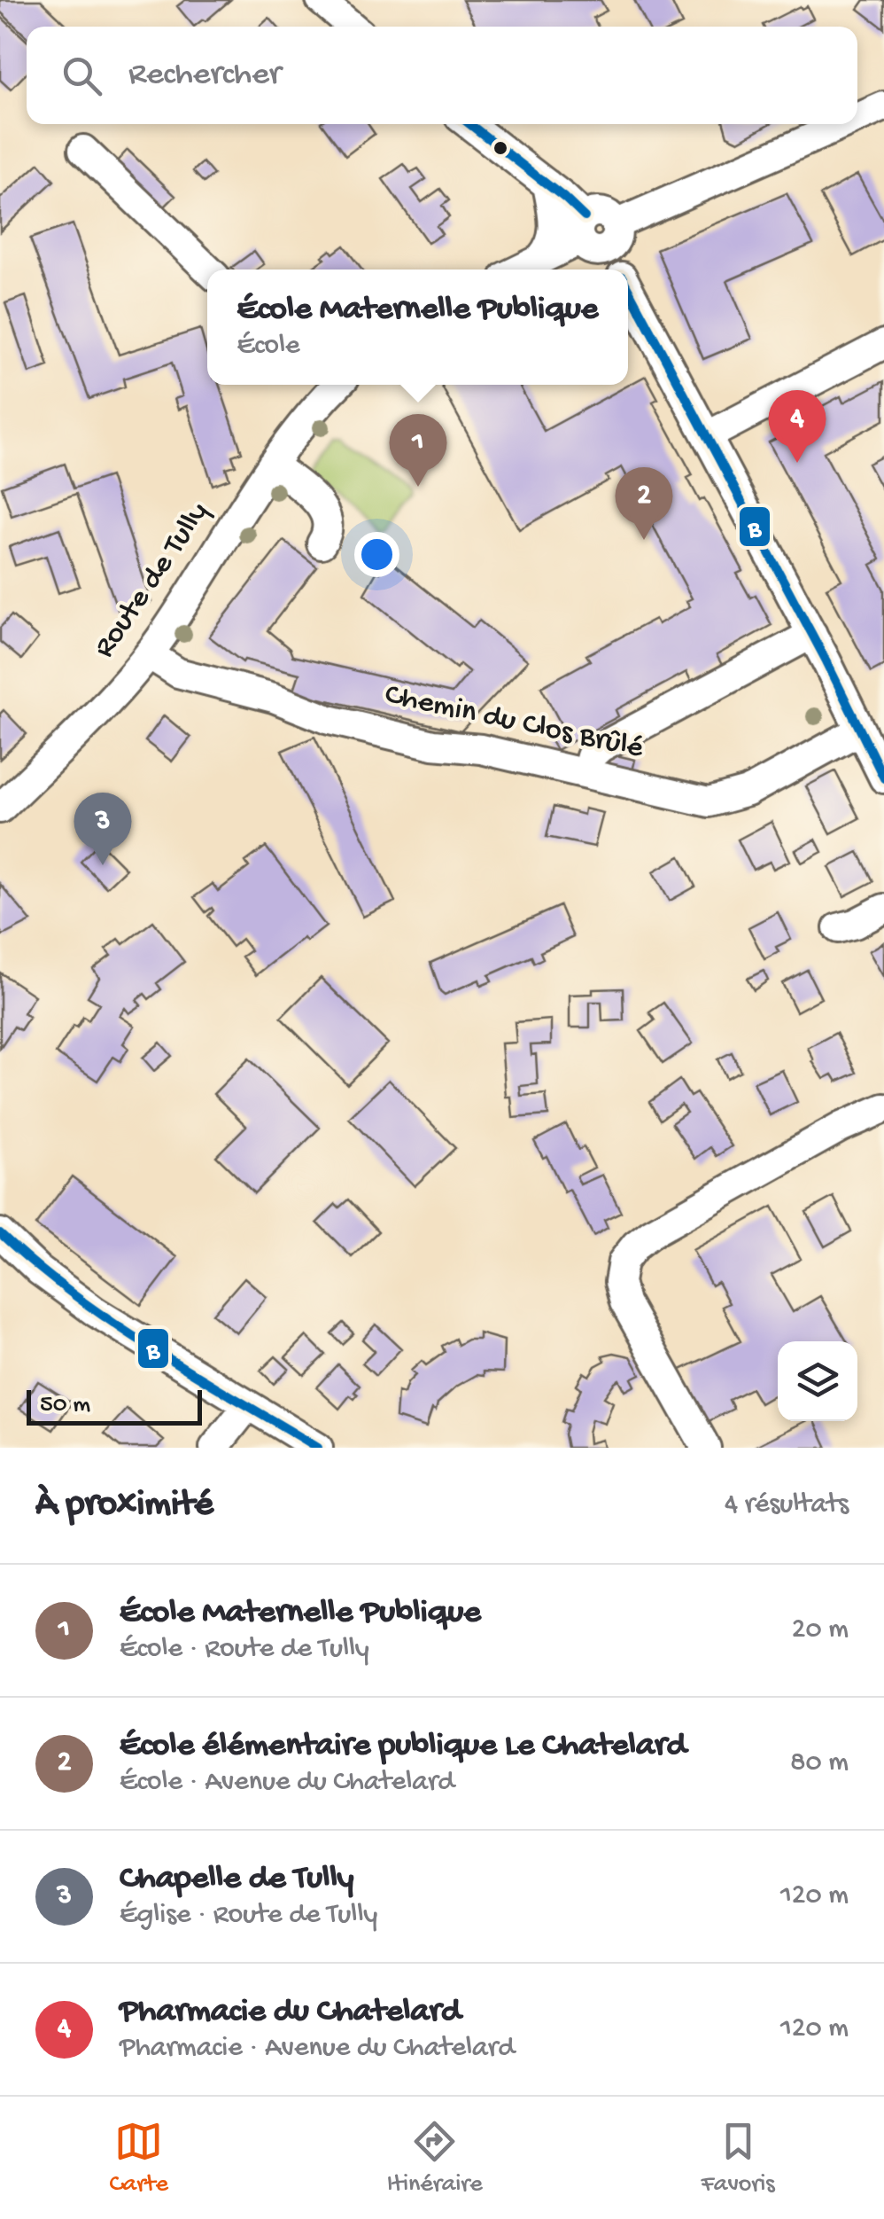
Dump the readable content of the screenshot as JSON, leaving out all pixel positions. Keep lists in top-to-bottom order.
{
  "streets": {
    "street": ["Route de Tully", "Chemin du Clos Brûlé"]
  },
  "crossings": [
    ["Route de Tully", "Chemin du Clos Brûlé"]
  ],
  "lines": ["transit line B"],
  "scale_bar": "50 m",
  "page": {
    "search": "Rechercher",
    "popup": ["École Maternelle Publique", "École"],
    "pins": [
      "4",
      "1",
      "2",
      "3"
    ],
    "scale": "50 m",
    "heading": ["À proximité", "4 résultats"],
    "list": [
      {
        "mark": "1",
        "name": "École Maternelle Publique",
        "note": "École · Route de Tully",
        "value": "20 m"
      },
      {
        "mark": "2",
        "name": "École élémentaire publique Le Chatelard",
        "note": "École · Avenue du Chatelard",
        "value": "80 m"
      },
      {
        "mark": "3",
        "name": "Chapelle de Tully",
        "note": "Église · Route de Tully",
        "value": "120 m"
      },
      {
        "mark": "4",
        "name": "Pharmacie du Chatelard",
        "note": "Pharmacie · Avenue du Chatelard",
        "value": "120 m"
      }
    ],
    "nav": ["Carte", "Itinéraire", "Favoris"]
  }
}
